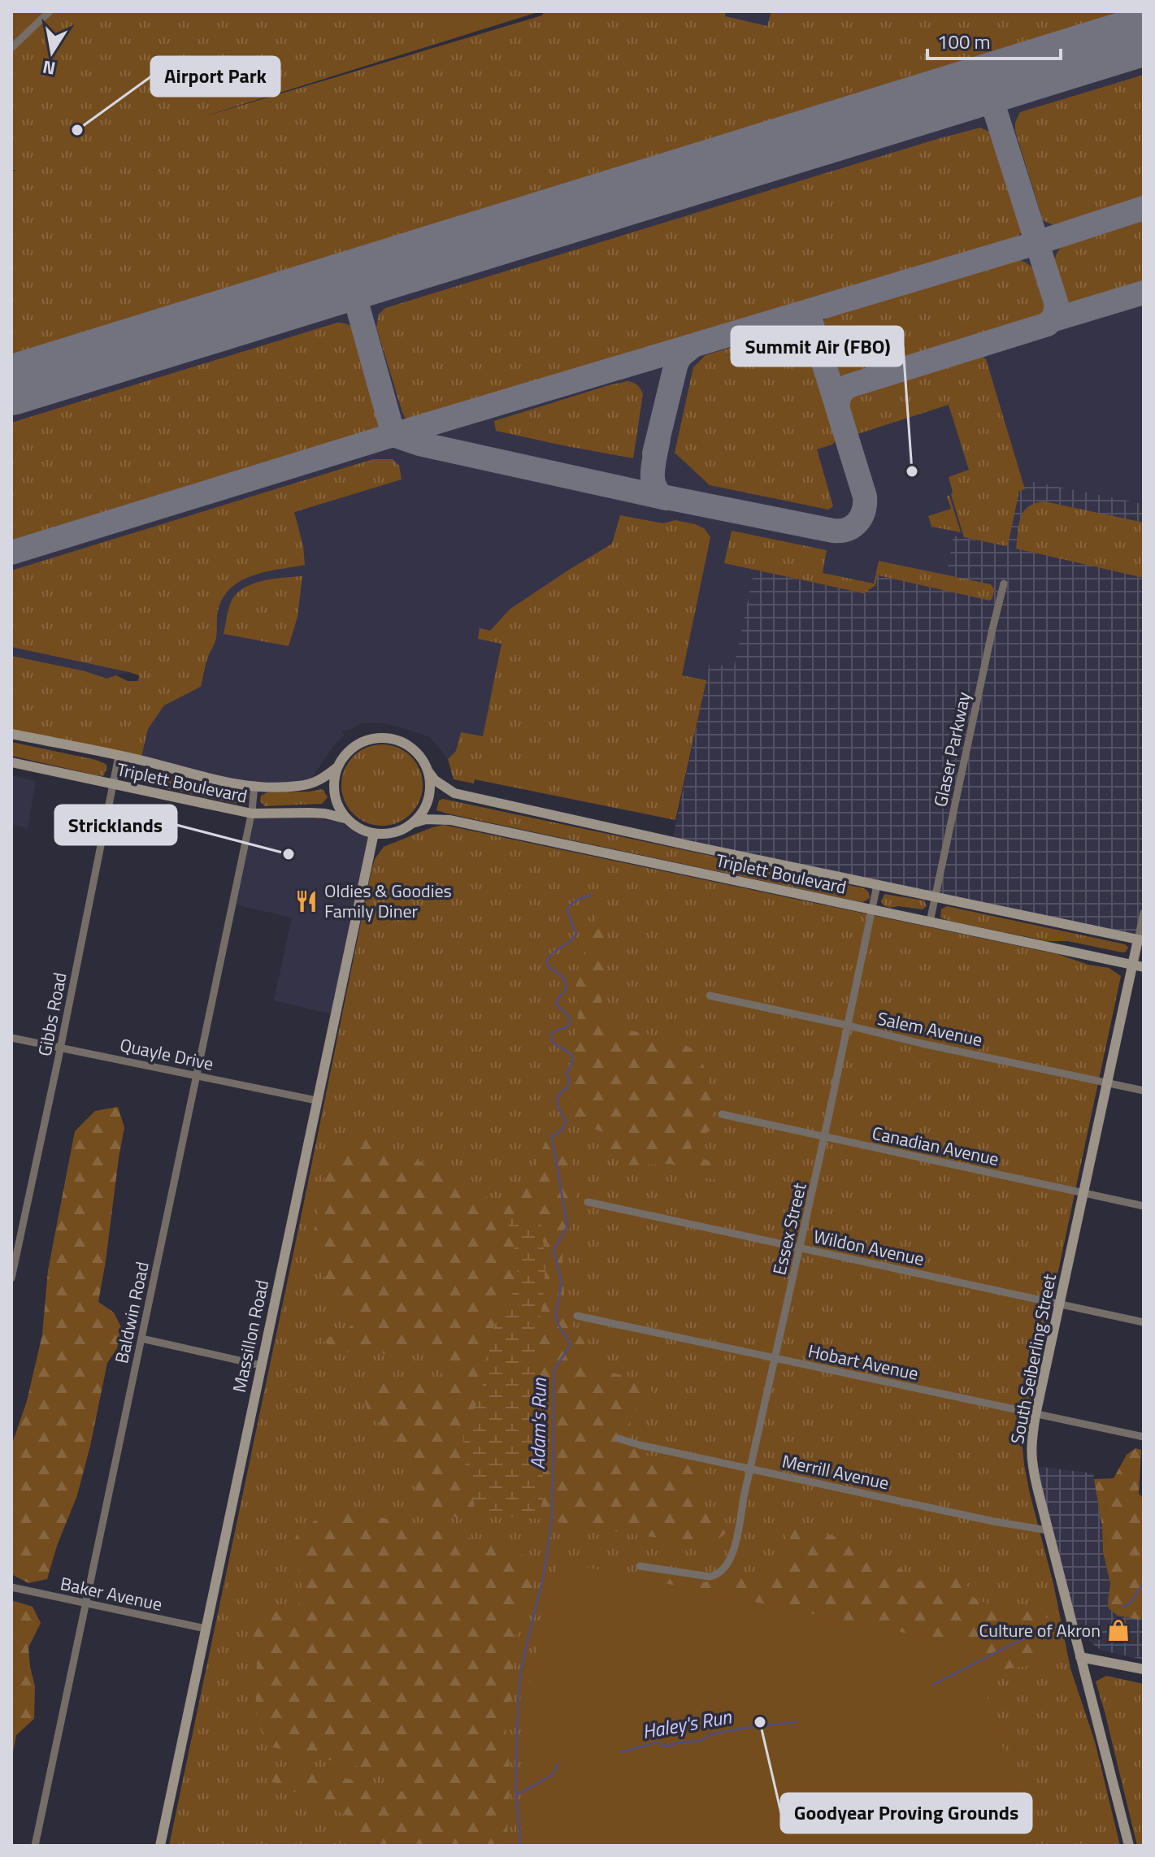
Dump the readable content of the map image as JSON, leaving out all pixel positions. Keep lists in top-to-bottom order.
{
  "streets": {
    "main road": ["Triplett Boulevard", "Massillon Road", "South Seiberling Street"],
    "street": [
      "Glaser Parkway",
      "Gibbs Road",
      "Salem Avenue",
      "Quayle Drive",
      "Canadian Avenue",
      "Essex Street",
      "Wildon Avenue",
      "Baldwin Road",
      "Hobart Avenue",
      "Merrill Avenue",
      "Baker Avenue"
    ]
  },
  "crossings": [
    ["Glaser Parkway", "Triplett Boulevard"],
    ["Triplett Boulevard", "Gibbs Road"],
    ["Triplett Boulevard", "Essex Street"],
    ["Triplett Boulevard", "Baldwin Road"],
    ["Triplett Boulevard", "Massillon Road"],
    ["Triplett Boulevard", "South Seiberling Street"],
    ["Gibbs Road", "Quayle Drive"],
    ["Salem Avenue", "Essex Street"],
    ["Salem Avenue", "South Seiberling Street"],
    ["Quayle Drive", "Baldwin Road"],
    ["Quayle Drive", "Massillon Road"],
    ["Canadian Avenue", "Essex Street"],
    ["Canadian Avenue", "South Seiberling Street"],
    ["Essex Street", "Wildon Avenue"],
    ["Essex Street", "Hobart Avenue"],
    ["Essex Street", "Merrill Avenue"],
    ["Wildon Avenue", "South Seiberling Street"],
    ["Baldwin Road", "Baker Avenue"],
    ["Massillon Road", "Baker Avenue"],
    ["South Seiberling Street", "Hobart Avenue"],
    ["South Seiberling Street", "Merrill Avenue"]
  ],
  "water": ["Adam's Run", "Haley's Run"],
  "places": {
    "other": [
      "Airport Park",
      "Summit Air (FBO)",
      "Stricklands",
      "Goodyear Proving Grounds"
    ],
    "restaurant": ["Oldies & Goodies Family Diner"],
    "shop": ["Culture of Akron"]
  },
  "scale_bar": "100 m",
  "north": "bottom"
}
